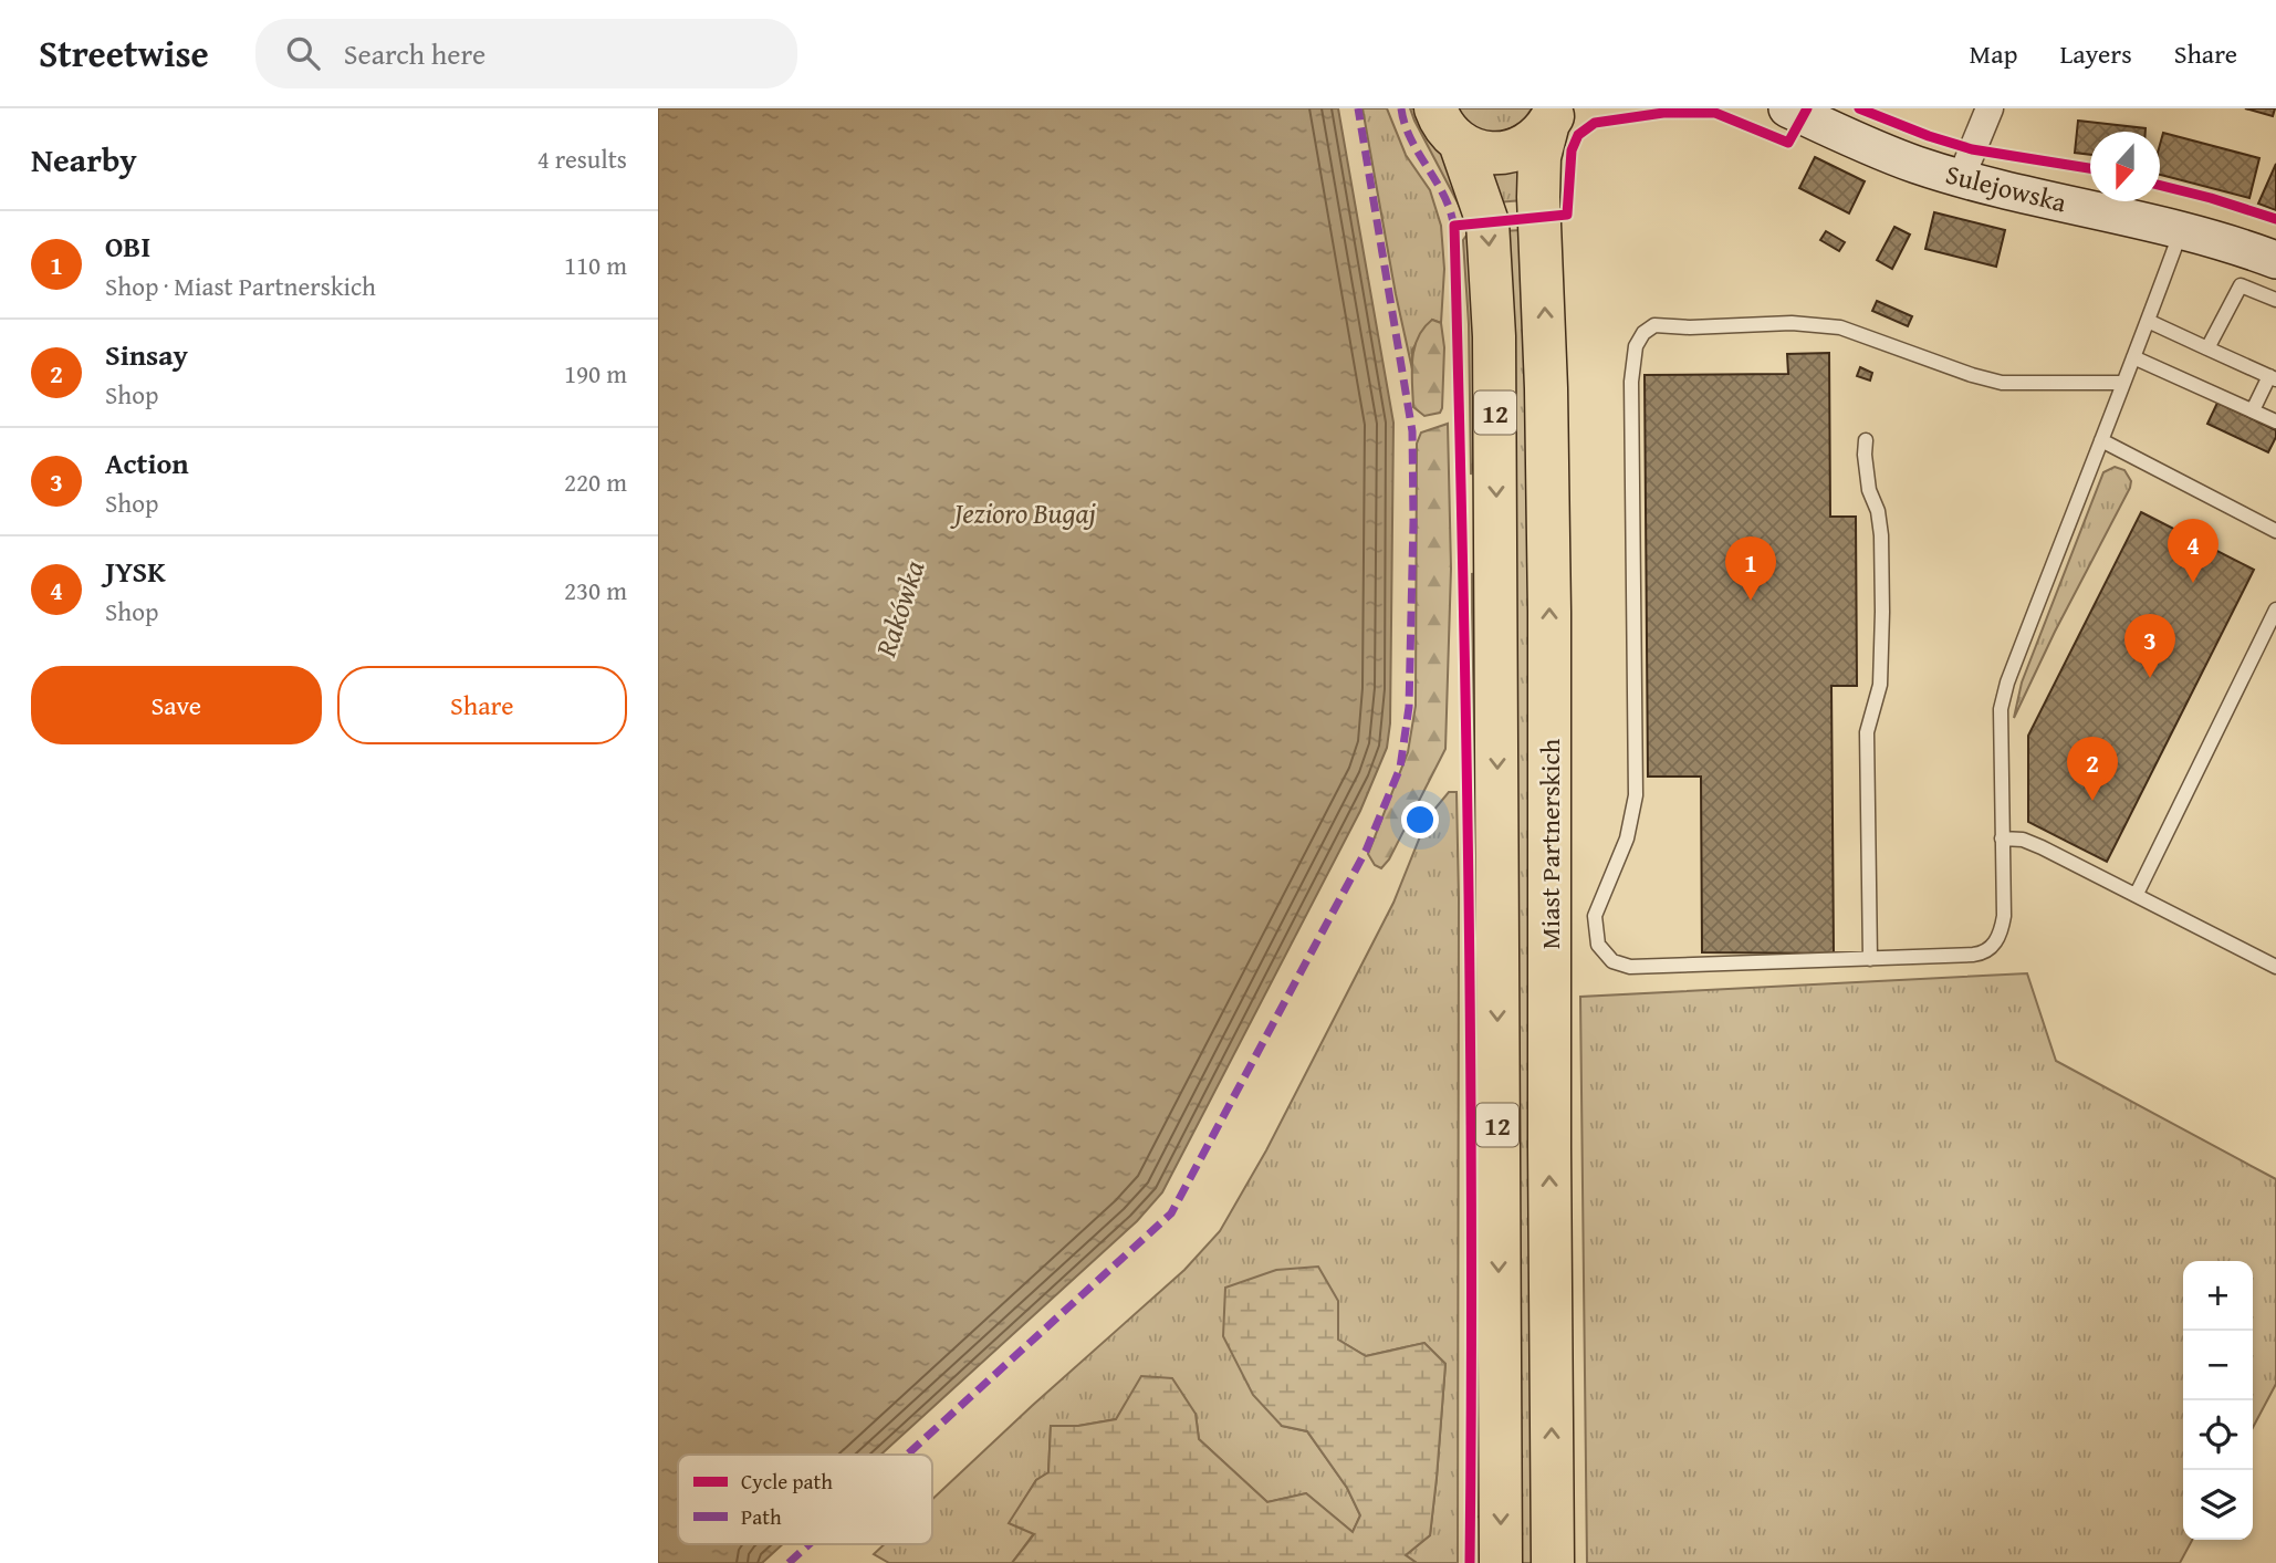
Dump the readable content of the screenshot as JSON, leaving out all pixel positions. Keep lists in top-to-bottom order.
{
  "streets": {
    "main road": ["Sulejowska", "12", "Miast Partnerskich"]
  },
  "crossings": [
    ["12", "Miast Partnerskich"]
  ],
  "water": ["Jezioro Bugaj", "Rakówka"],
  "legend": ["Cycle path", "Path"],
  "north": "bottom",
  "page": {
    "header": "Streetwise",
    "search": "Search here",
    "nav": ["Map", "Layers", "Share"],
    "heading": ["Nearby", "4 results"],
    "list": [
      {
        "mark": "1",
        "name": "OBI",
        "note": "Shop · Miast Partnerskich",
        "value": "110 m"
      },
      {
        "mark": "2",
        "name": "Sinsay",
        "note": "Shop",
        "value": "190 m"
      },
      {
        "mark": "3",
        "name": "Action",
        "note": "Shop",
        "value": "220 m"
      },
      {
        "mark": "4",
        "name": "JYSK",
        "note": "Shop",
        "value": "230 m"
      }
    ],
    "pins": [
      "4",
      "1",
      "3",
      "2"
    ],
    "buttons": ["Save", "Share"],
    "map_buttons": ["+", "−"]
  }
}
